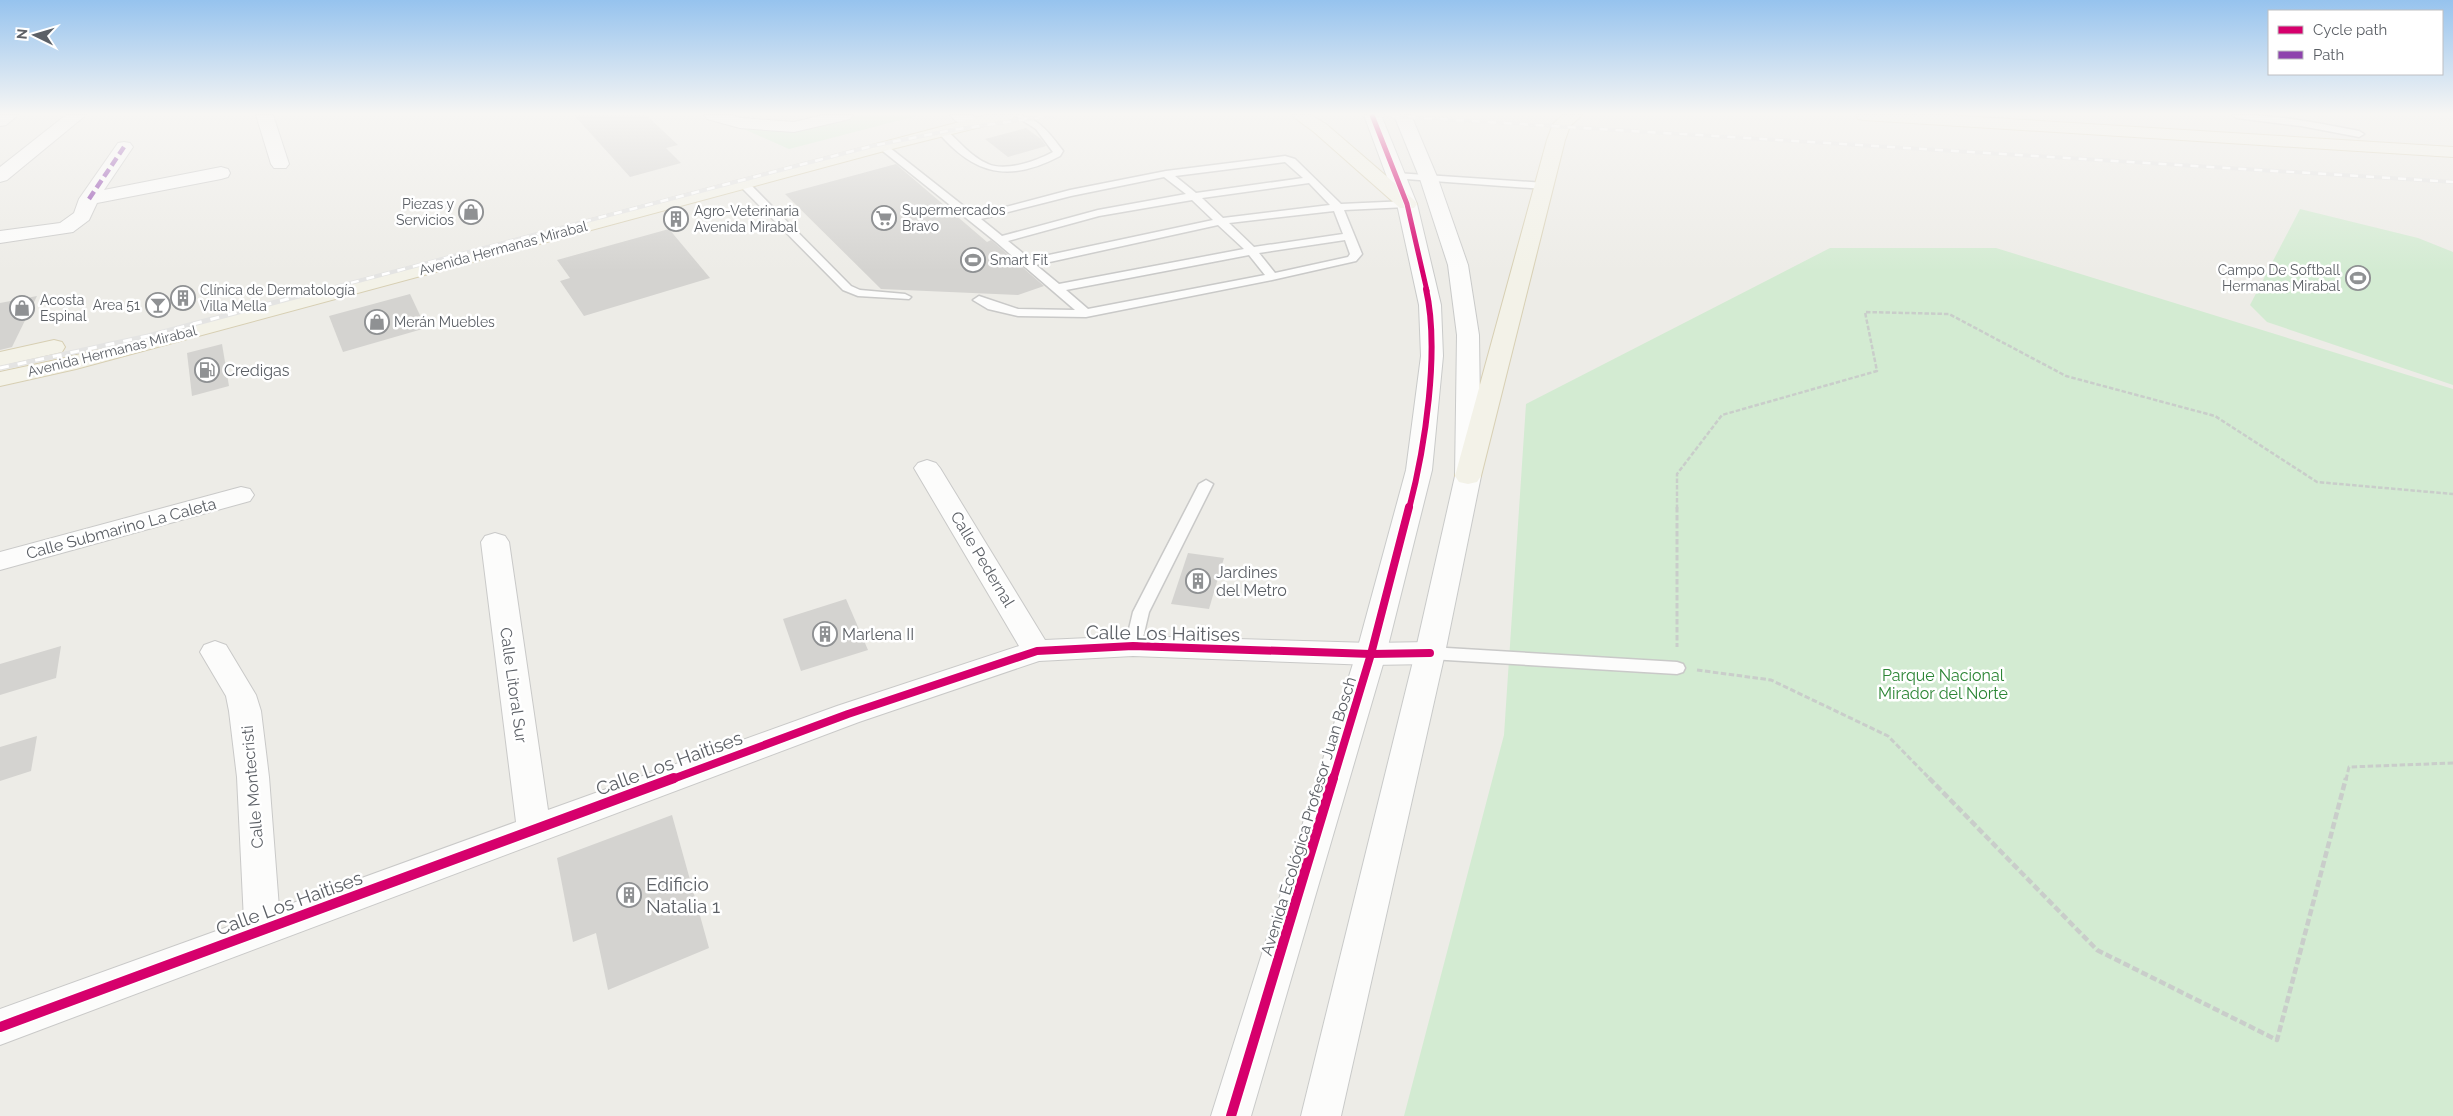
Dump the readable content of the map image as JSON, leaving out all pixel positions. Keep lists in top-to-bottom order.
{
  "streets": {
    "main road": ["Avenida Hermanas Mirabal"],
    "street": [
      "Calle Submarino La Caleta",
      "Calle Pedernal",
      "Calle Los Haitises",
      "Calle Litoral Sur",
      "Calle Montecristi",
      "Avenida Ecológica Profesor Juan Bosch"
    ]
  },
  "crossings": [
    ["Calle Pedernal", "Calle Los Haitises"],
    ["Calle Los Haitises", "Calle Litoral Sur"],
    ["Calle Los Haitises", "Calle Montecristi"],
    ["Calle Los Haitises", "Avenida Ecológica Profesor Juan Bosch"]
  ],
  "parks": ["Parque Nacional Mirador del Norte"],
  "places": {
    "shop": ["Piezas y Servicios", "Acosta Espinal", "Merán Muebles"],
    "supermarket": ["Supermercados Bravo"],
    "building": [
      "Agro-Veterinaria Avenida Mirabal",
      "Clínica de Dermatología Villa Mella",
      "Jardines del Metro",
      "Marlena II",
      "Edificio Natalia 1"
    ],
    "sports": ["Smart Fit", "Campo De Softball Hermanas Mirabal"],
    "bar": ["Area 51"],
    "fuel station": ["Credigas"]
  },
  "legend": ["Cycle path", "Path"],
  "north": "left"
}
